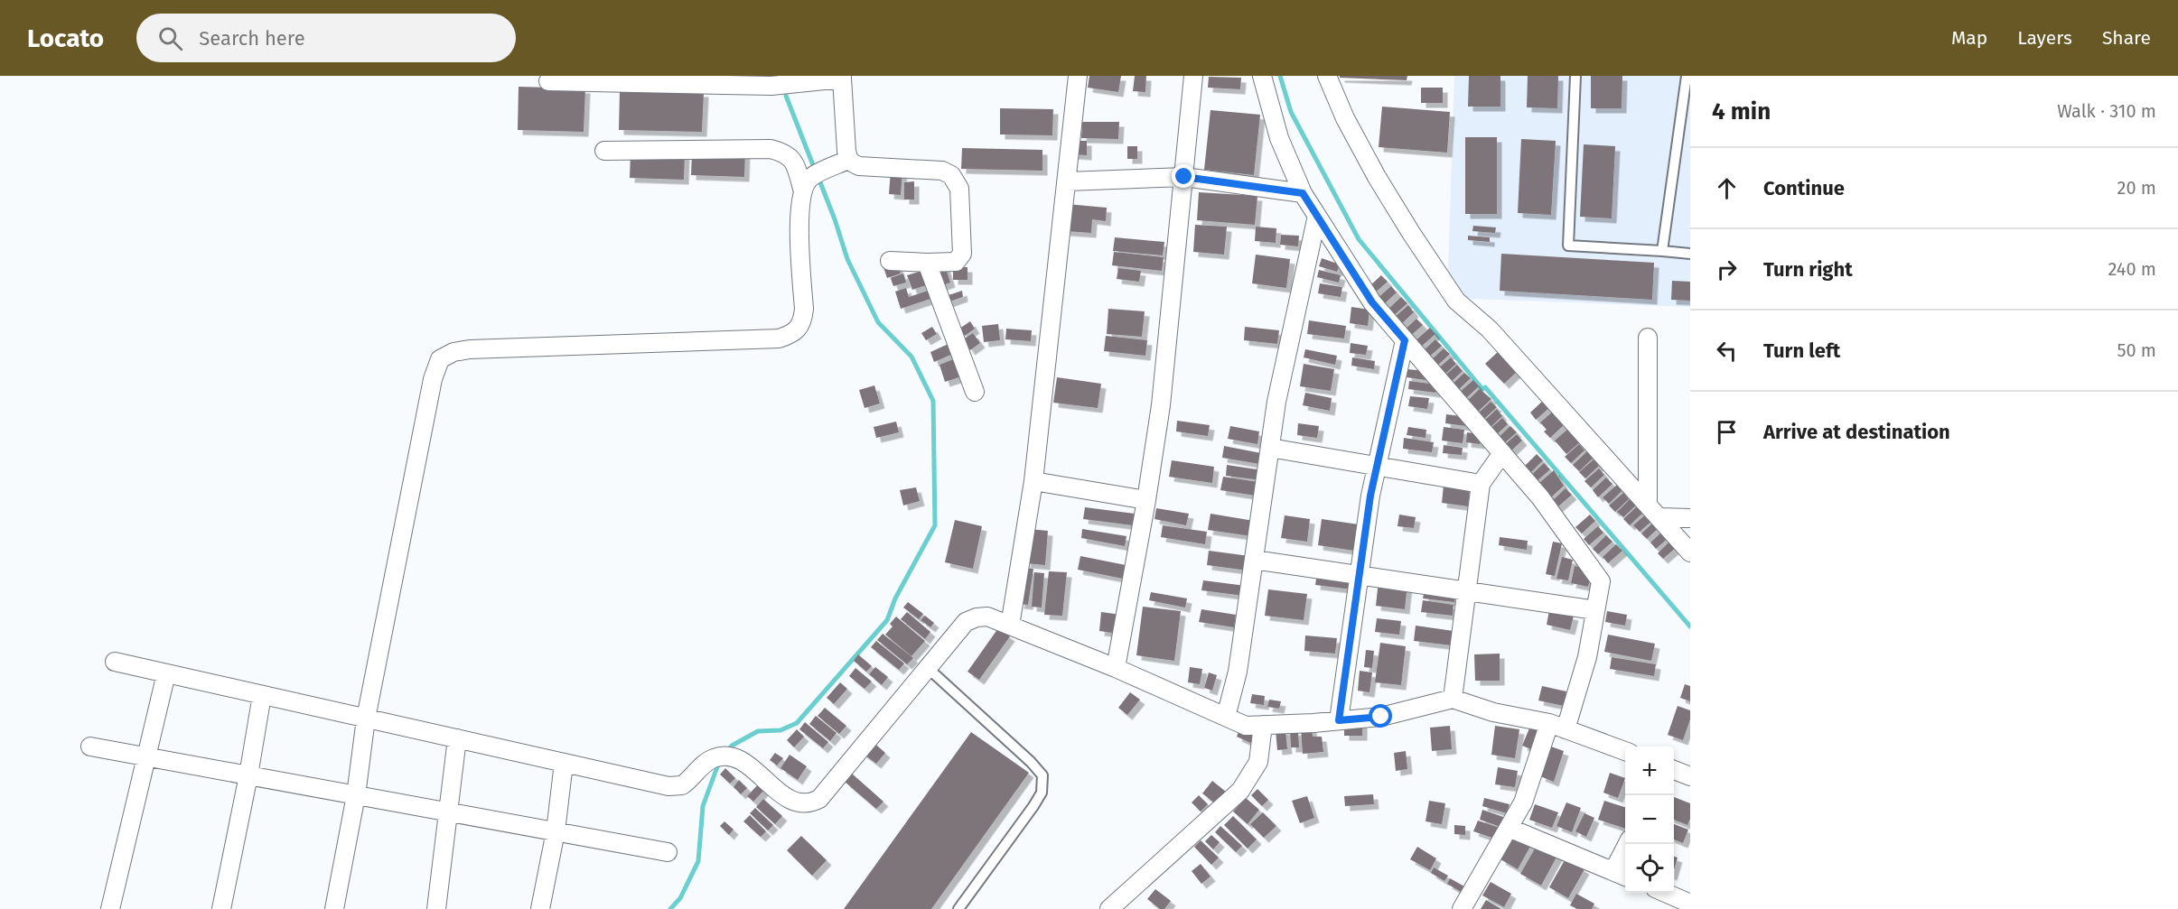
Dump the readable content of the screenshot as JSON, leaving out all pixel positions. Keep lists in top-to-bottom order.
{
  "page": {
    "header": "Locato",
    "search": "Search here",
    "nav": ["Map", "Layers", "Share"],
    "heading": ["4 min", "Walk · 310 m"],
    "list": [
      ["Continue", "20 m"],
      ["Turn right", "240 m"],
      ["Turn left", "50 m"],
      "Arrive at destination"
    ],
    "map_buttons": ["+", "−"]
  }
}
